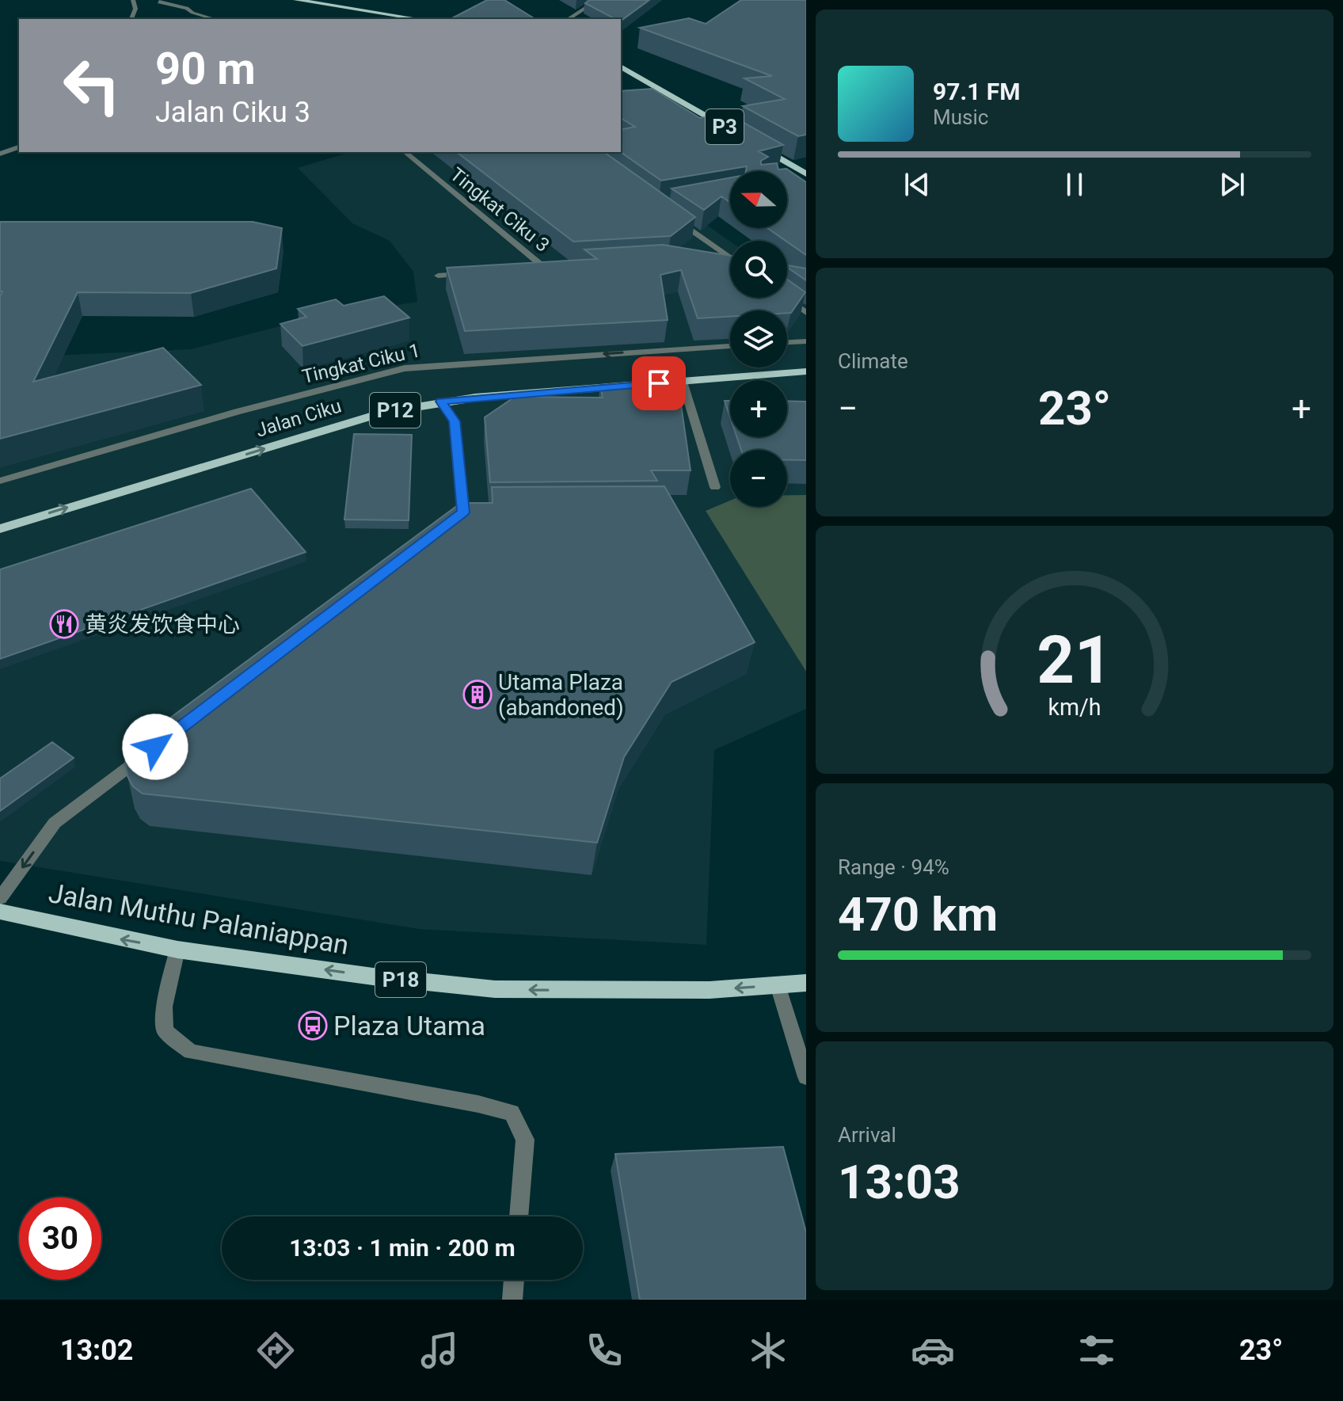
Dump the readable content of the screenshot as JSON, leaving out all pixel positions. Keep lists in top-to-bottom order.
{
  "streets": {
    "main road": [
      "P3",
      "P12",
      "Jalan Ciku",
      "Jalan Muthu Palaniappan",
      "P18"
    ],
    "street": ["Tingkat Ciku 3", "Tingkat Ciku 1"]
  },
  "one_way": ["Tingkat Ciku 1", "Jalan Ciku", "Jalan Muthu Palaniappan"],
  "places": {
    "restaurant": ["黄炎发饮食中心"],
    "building": ["Utama Plaza (abandoned)"],
    "bus stop": ["Plaza Utama"]
  },
  "north": "left",
  "page": {
    "turn": ["90 m", "Jalan Ciku 3"],
    "song": ["97.1 FM", "Music"],
    "map_buttons": ["+", "−"],
    "tile": [
      "Climate",
      ["Range · 94%", "470 km"],
      ["Arrival", "13:03"]
    ],
    "heat": ["−", "23°", "+"],
    "limit": "30",
    "trip": "13:03 · 1 min · 200 m",
    "tabs": ["13:02", "23°"],
    "gauge": ["21", "km/h"]
  }
}
